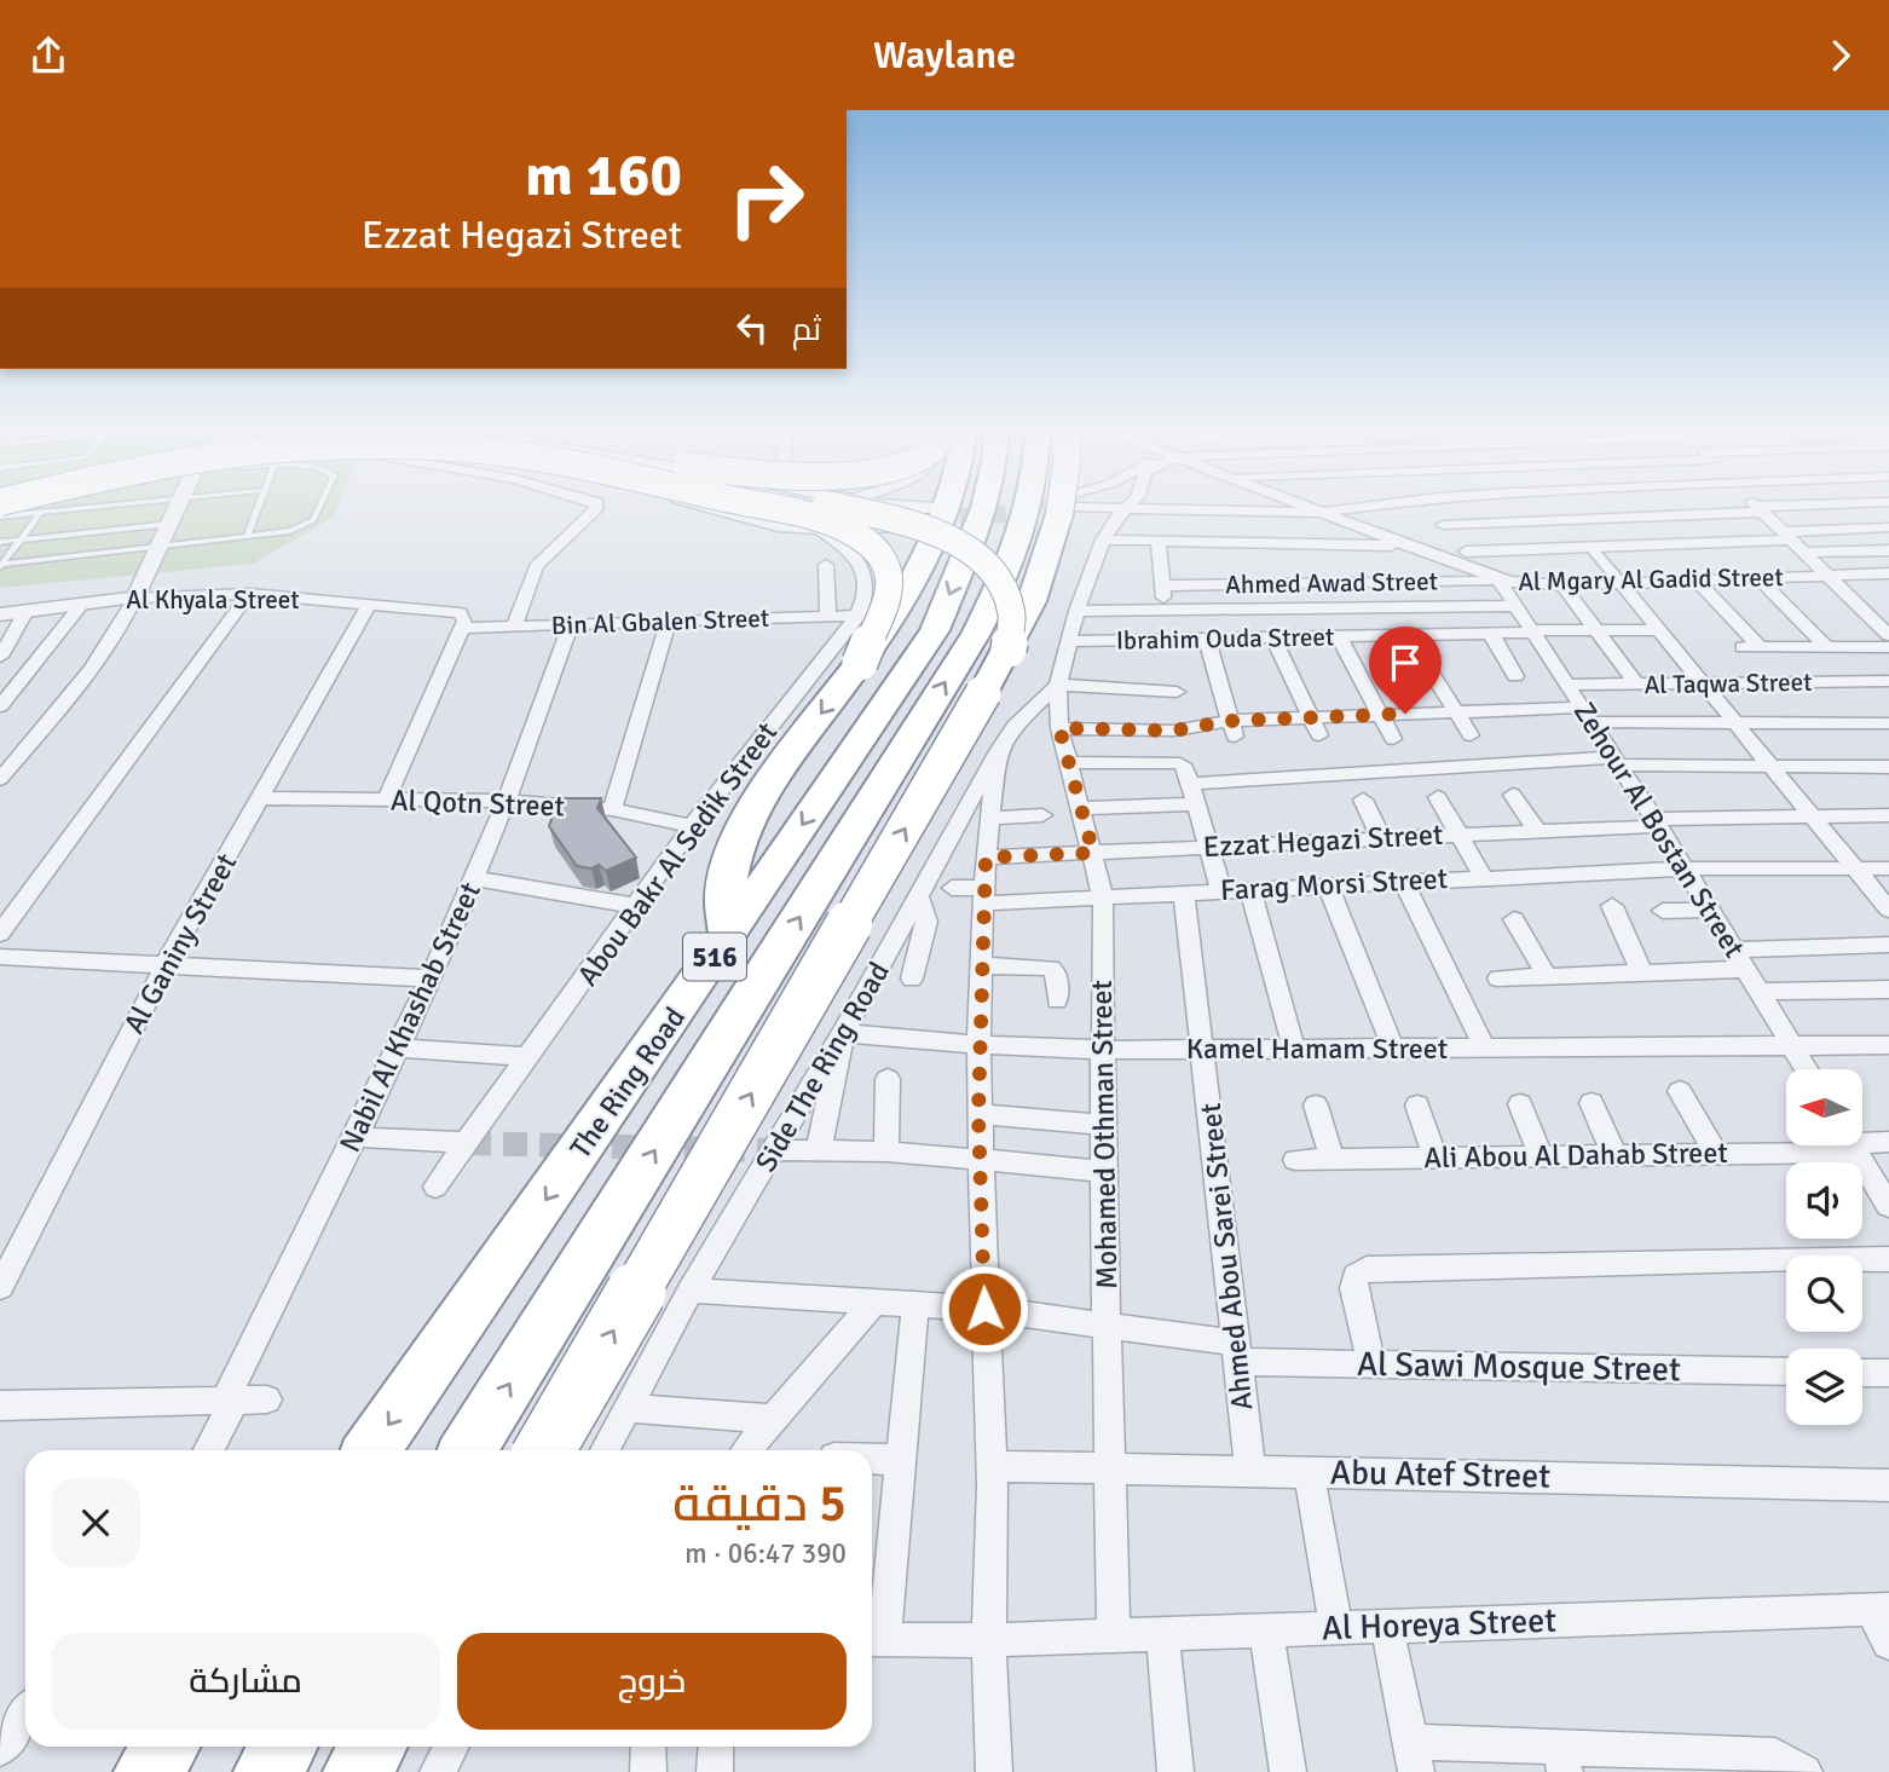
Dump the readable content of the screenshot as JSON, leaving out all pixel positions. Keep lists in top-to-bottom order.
{
  "streets": {
    "highway": ["516", "The Ring Road"],
    "street": [
      "Al Mgary Al Gadid Street",
      "Ahmed Awad Street",
      "Al Khyala Street",
      "Bin Al Gbalen Street",
      "Ibrahim Ouda Street",
      "Al Taqwa Street",
      "Al Qotn Street",
      "Zehour Al Bostan Street",
      "Ezzat Hegazi Street",
      "Abou Bakr Al Sedik Street",
      "Farag Morsi Street",
      "Al Ganiny Street",
      "Nabil Al Khashab Street",
      "Kamel Hamam Street",
      "Side The Ring Road",
      "Mohamed Othman Street",
      "Ali Abou Al Dahab Street",
      "Ahmed Abou Sarei Street",
      "Al Sawi Mosque Street",
      "Abu Atef Street",
      "Al Horeya Street"
    ]
  },
  "crossings": [
    ["Al Mgary Al Gadid Street", "Ahmed Awad Street"],
    ["Al Mgary Al Gadid Street", "Zehour Al Bostan Street"],
    ["Ahmed Awad Street", "Zehour Al Bostan Street"],
    ["Al Khyala Street", "Bin Al Gbalen Street"],
    ["Al Khyala Street", "Al Ganiny Street"],
    ["Bin Al Gbalen Street", "Abou Bakr Al Sedik Street"],
    ["Bin Al Gbalen Street", "Nabil Al Khashab Street"],
    ["Ibrahim Ouda Street", "Zehour Al Bostan Street"],
    ["Ibrahim Ouda Street", "Mohamed Othman Street"],
    ["Al Taqwa Street", "Zehour Al Bostan Street"],
    ["Al Qotn Street", "Abou Bakr Al Sedik Street"],
    ["Al Qotn Street", "Al Ganiny Street"],
    ["Al Qotn Street", "Nabil Al Khashab Street"],
    ["Zehour Al Bostan Street", "Ezzat Hegazi Street"],
    ["Zehour Al Bostan Street", "Farag Morsi Street"],
    ["Zehour Al Bostan Street", "Kamel Hamam Street"],
    ["Ezzat Hegazi Street", "Mohamed Othman Street"],
    ["Farag Morsi Street", "Mohamed Othman Street"],
    ["Farag Morsi Street", "Ahmed Abou Sarei Street"],
    ["Kamel Hamam Street", "Side The Ring Road"],
    ["Kamel Hamam Street", "Mohamed Othman Street"],
    ["Kamel Hamam Street", "Ahmed Abou Sarei Street"],
    ["Side The Ring Road", "Mohamed Othman Street"],
    ["Side The Ring Road", "Al Sawi Mosque Street"],
    ["Mohamed Othman Street", "Al Sawi Mosque Street"],
    ["Mohamed Othman Street", "Abu Atef Street"],
    ["Mohamed Othman Street", "Al Horeya Street"],
    ["Ahmed Abou Sarei Street", "Al Sawi Mosque Street"],
    ["Ahmed Abou Sarei Street", "Abu Atef Street"]
  ],
  "north": "left",
  "page": {
    "header": "Waylane",
    "turn": ["160 m", "Ezzat Hegazi Street"],
    "then": "ثم",
    "heading": ["5 دقيقة", "390 m · 06:47"],
    "buttons": ["خروج", "مشاركة"]
  }
}
